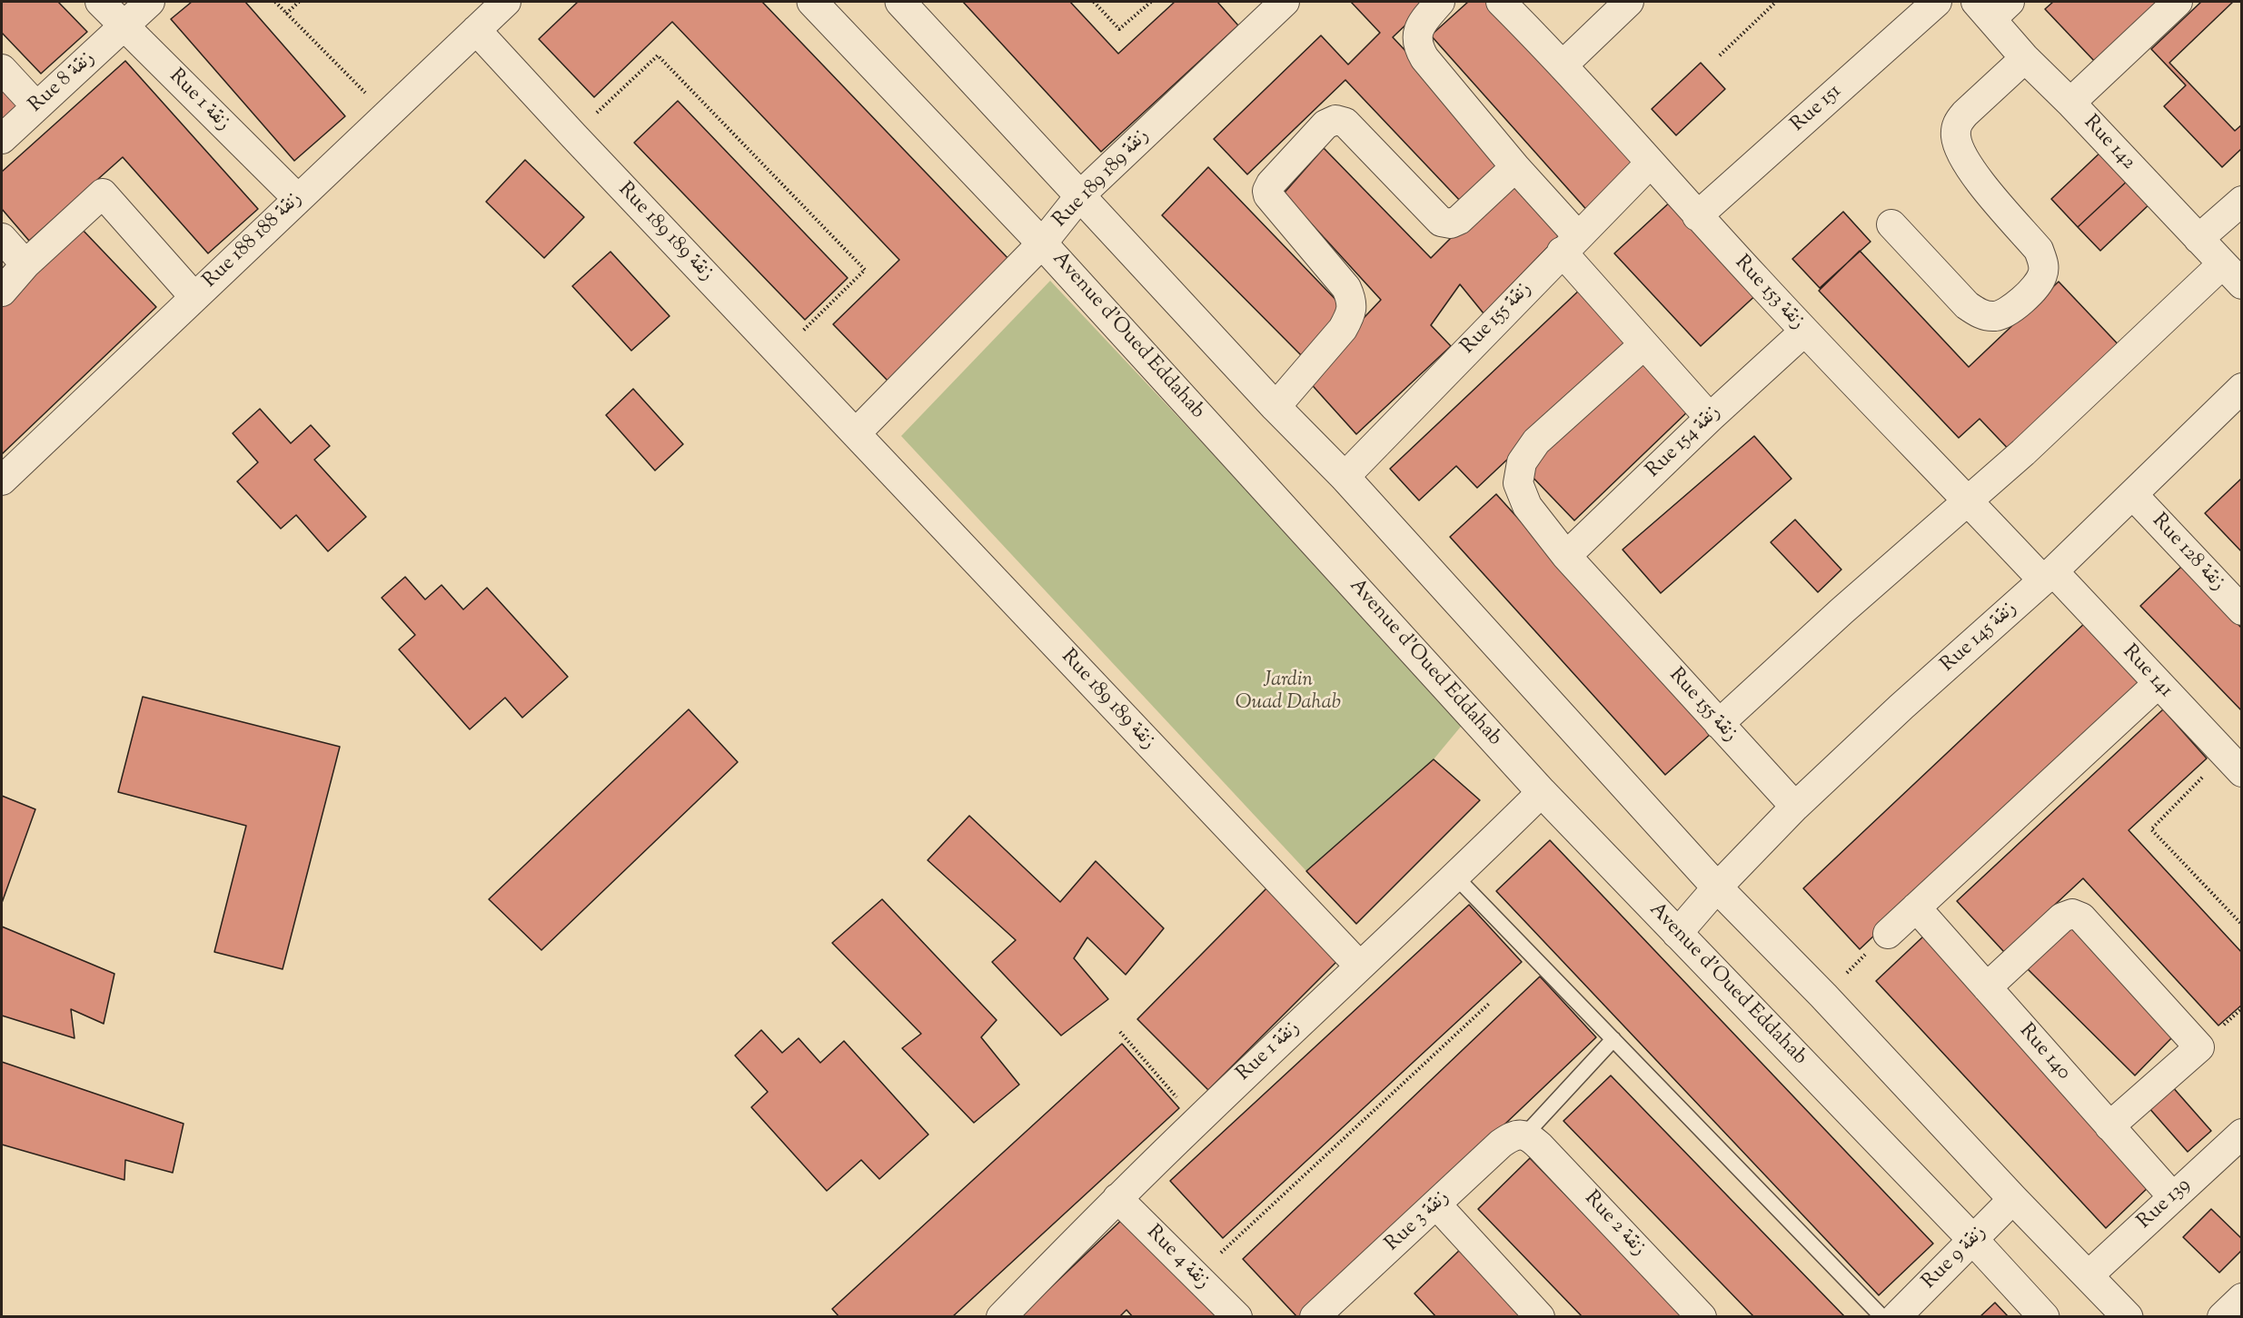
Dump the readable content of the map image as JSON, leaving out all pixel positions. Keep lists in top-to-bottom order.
{
  "streets": {
    "street": [
      "Rue 8 زنقة",
      "Rue 1 زنقة",
      "Rue 151",
      "Rue 142",
      "Rue 189 زنقة 189",
      "Rue 188 زنقة 188",
      "Rue 153 زنقة",
      "Rue 155 زنقة",
      "Avenue d'Oued Eddahab",
      "Rue 154 زنقة",
      "Rue 128 زنقة",
      "Rue 145 زنقة",
      "Rue 141",
      "Rue 140",
      "Rue 139",
      "Rue 3 زنقة",
      "Rue 2 زنقة",
      "Rue 4 زنقة",
      "Rue 9 زنقة"
    ]
  },
  "crossings": [
    ["Rue 8 زنقة", "Rue 1 زنقة"],
    ["Rue 1 زنقة", "Rue 189 زنقة 189"],
    ["Rue 1 زنقة", "Rue 188 زنقة 188"],
    ["Rue 1 زنقة", "Avenue d'Oued Eddahab"],
    ["Rue 1 زنقة", "Rue 4 زنقة"],
    ["Rue 151", "Rue 153 زنقة"],
    ["Rue 189 زنقة 189", "Rue 188 زنقة 188"],
    ["Rue 189 زنقة 189", "Avenue d'Oued Eddahab"],
    ["Rue 153 زنقة", "Rue 155 زنقة"],
    ["Rue 153 زنقة", "Rue 154 زنقة"],
    ["Rue 153 زنقة", "Rue 145 زنقة"],
    ["Rue 153 زنقة", "Rue 141"],
    ["Rue 155 زنقة", "Rue 154 زنقة"],
    ["Rue 155 زنقة", "Rue 145 زنقة"],
    ["Avenue d'Oued Eddahab", "Rue 145 زنقة"],
    ["Avenue d'Oued Eddahab", "Rue 9 زنقة"],
    ["Rue 128 زنقة", "Rue 145 زنقة"],
    ["Rue 145 زنقة", "Rue 141"],
    ["Rue 140", "Rue 139"],
    ["Rue 3 زنقة", "Rue 2 زنقة"]
  ],
  "parks": ["Jardin Ouad Dahab"]
}
